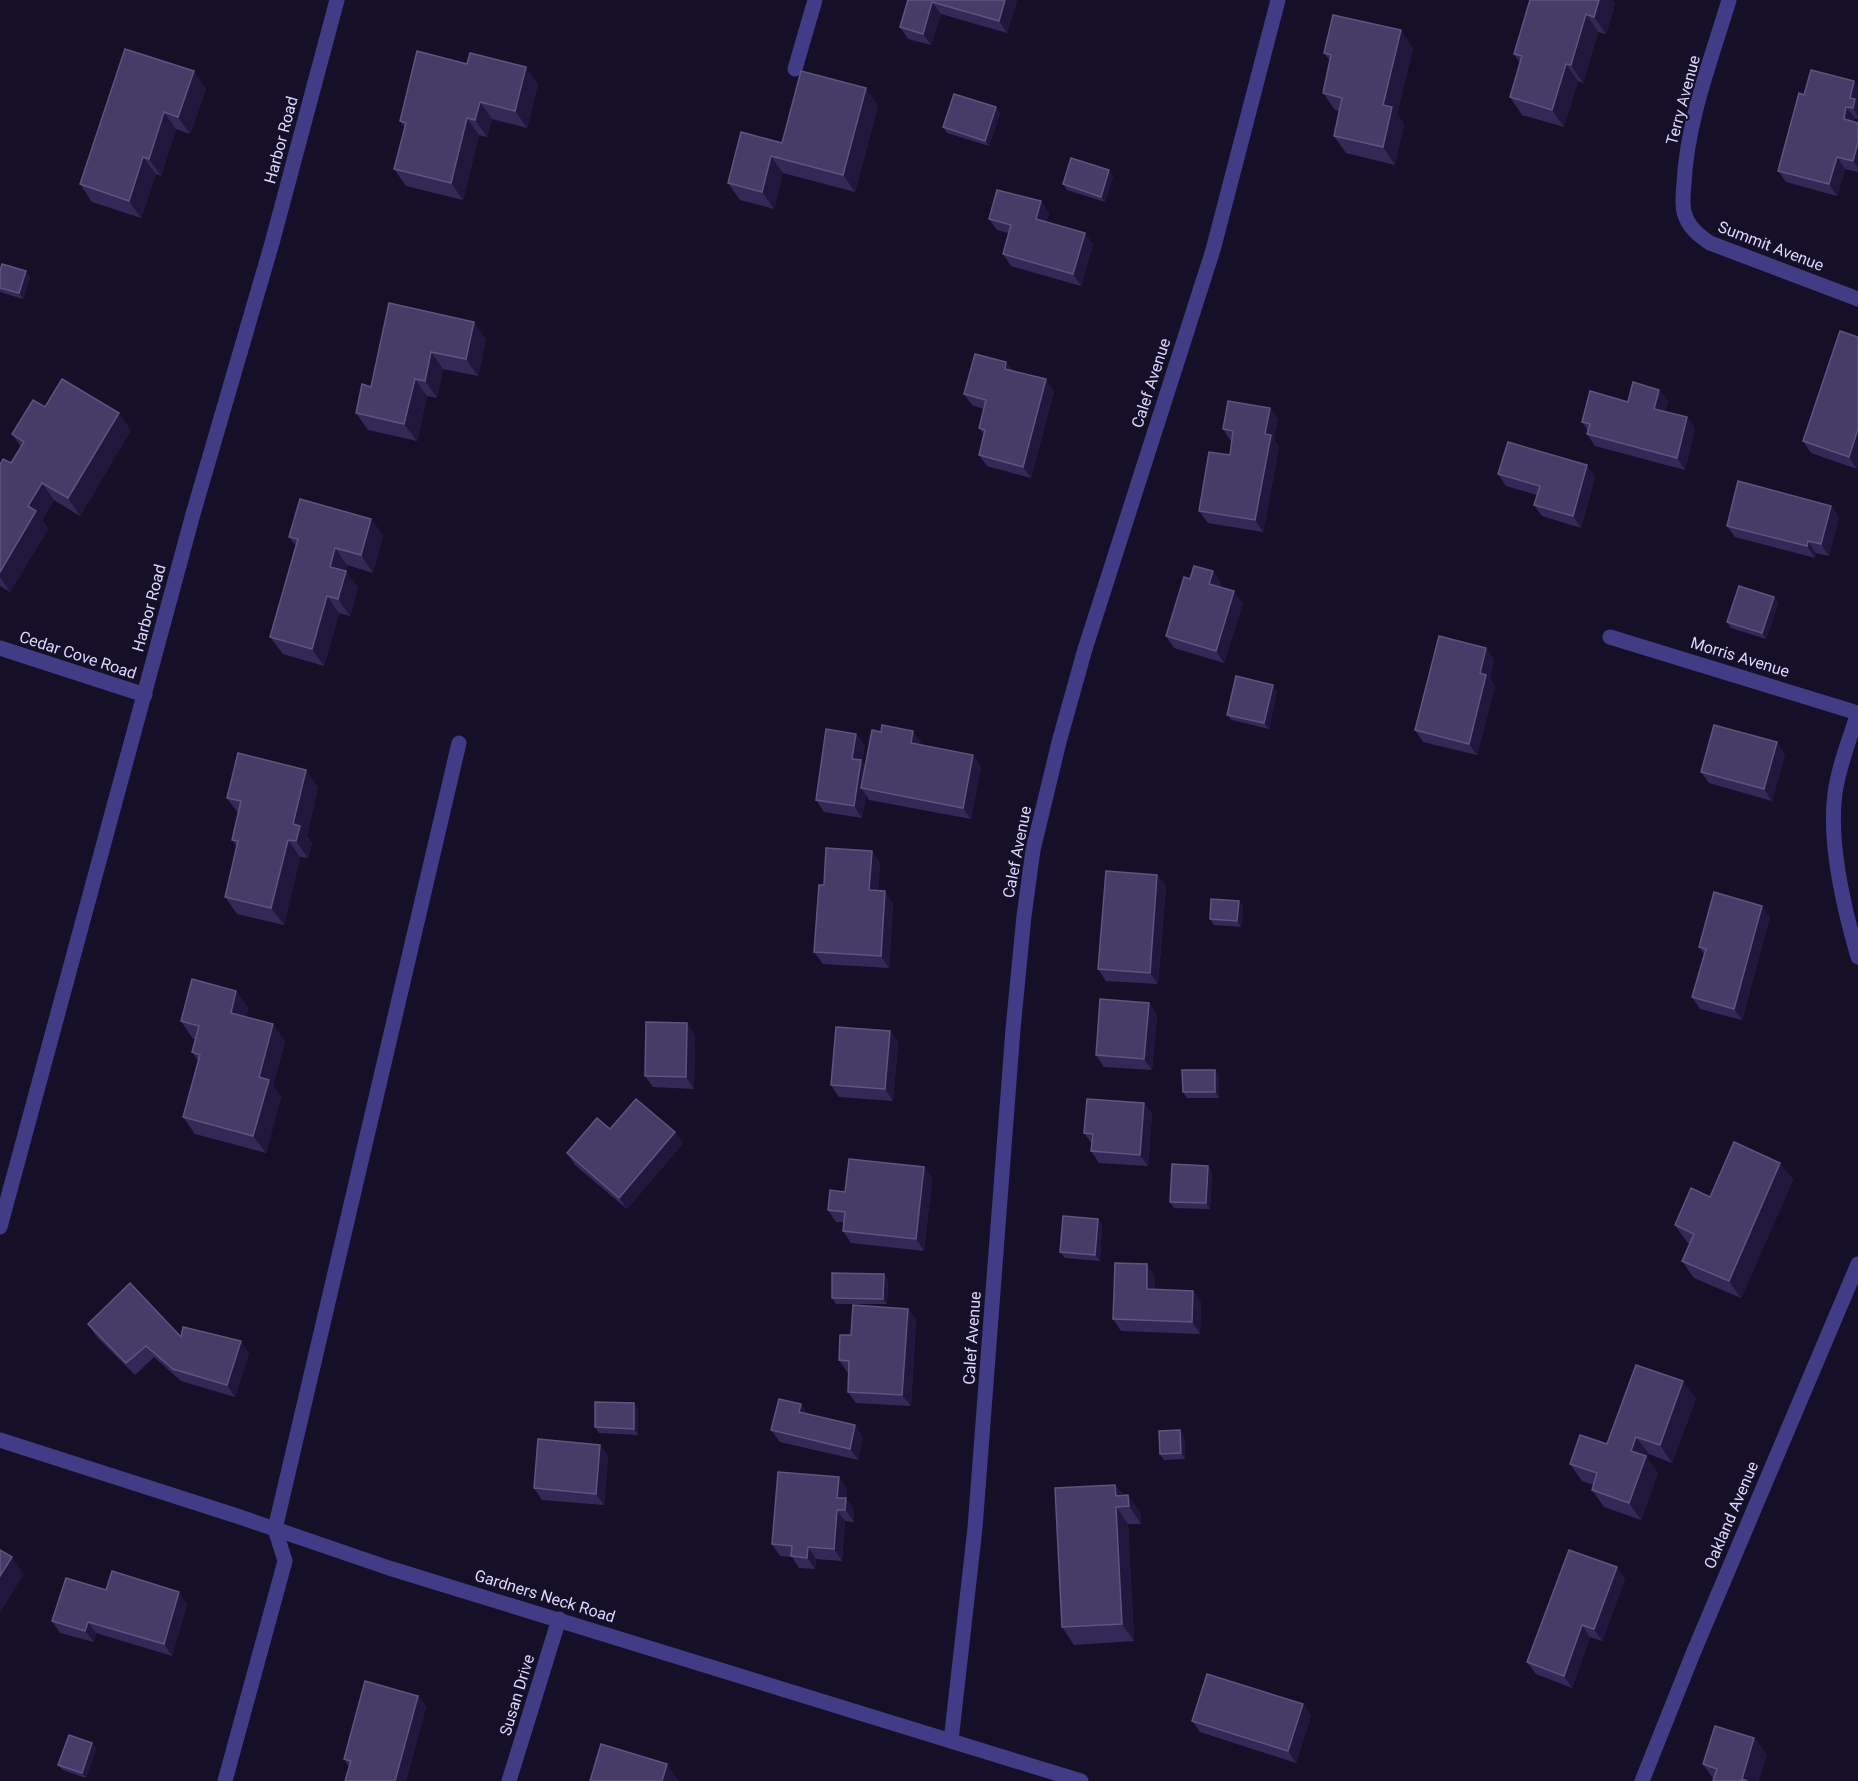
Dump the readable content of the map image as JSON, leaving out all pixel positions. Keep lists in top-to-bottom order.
{
  "streets": {
    "street": [
      "Terry Avenue",
      "Harbor Road",
      "Summit Avenue",
      "Calef Avenue",
      "Cedar Cove Road",
      "Morris Avenue",
      "Oakland Avenue",
      "Gardners Neck Road",
      "Susan Drive"
    ]
  },
  "crossings": [
    ["Terry Avenue", "Summit Avenue"],
    ["Harbor Road", "Cedar Cove Road"],
    ["Calef Avenue", "Gardners Neck Road"],
    ["Gardners Neck Road", "Susan Drive"]
  ]
}
